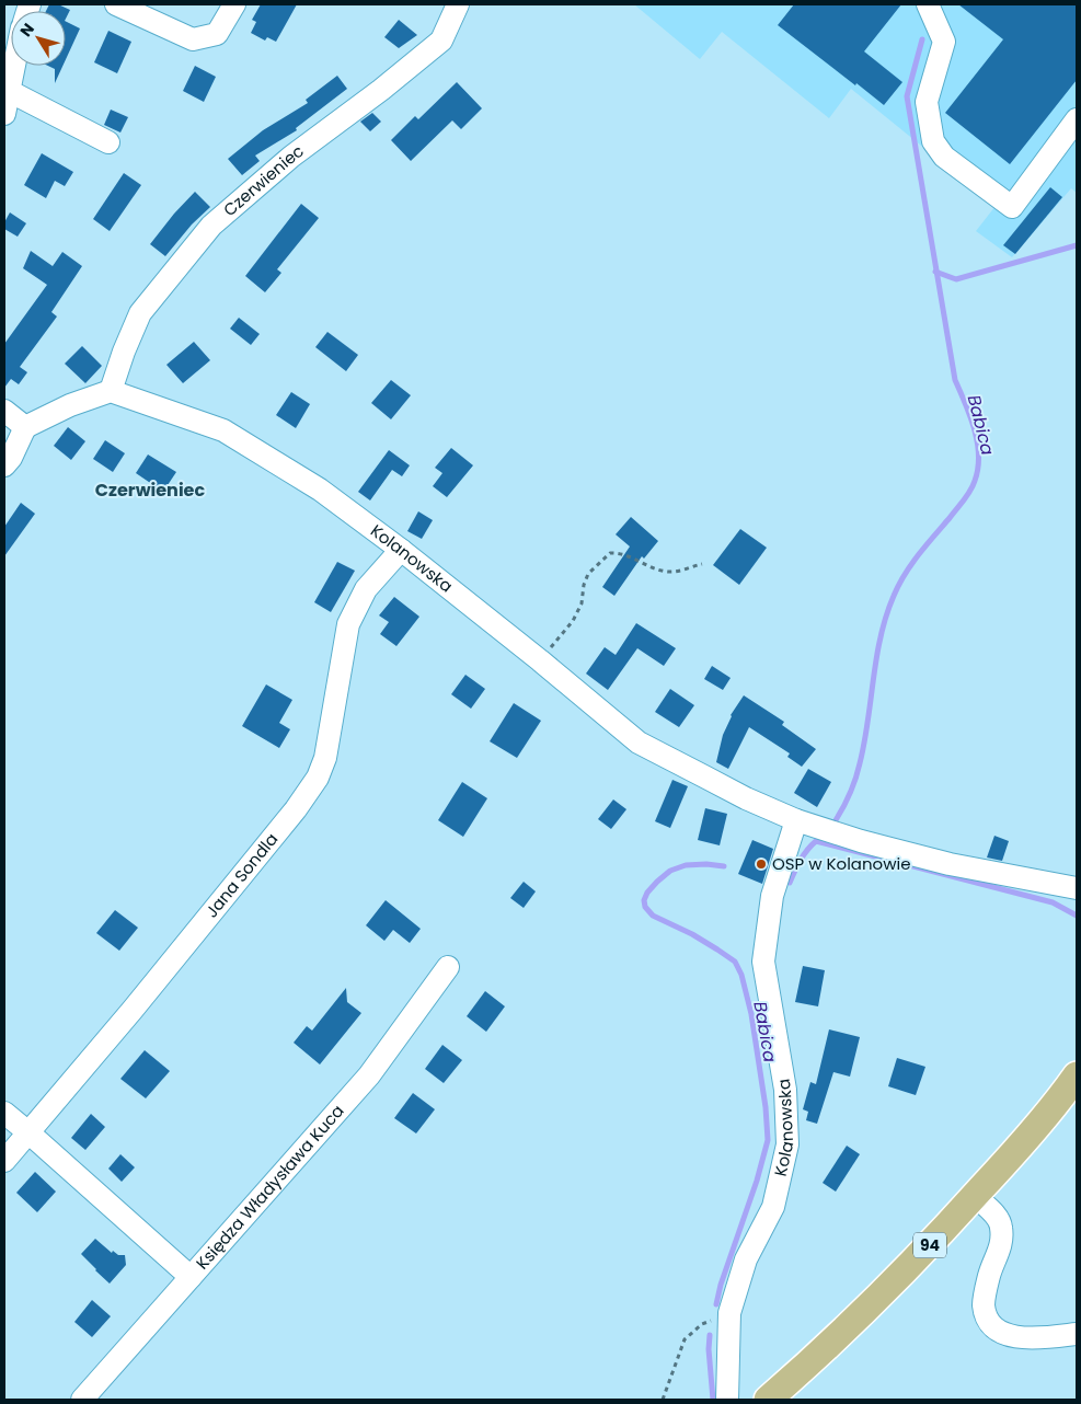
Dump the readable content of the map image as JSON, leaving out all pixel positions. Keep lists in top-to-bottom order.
{
  "streets": {
    "main road": ["94"],
    "street": [
      "Czerwieniec",
      "Kolanowska",
      "Jana Sondla",
      "Księdza Władysława Kuca"
    ]
  },
  "crossings": [
    ["Czerwieniec", "Kolanowska"],
    ["Kolanowska", "Jana Sondla"]
  ],
  "districts": ["Czerwieniec"],
  "water": ["Babica"],
  "places": ["OSP w Kolanowie"],
  "north": "top left"
}
